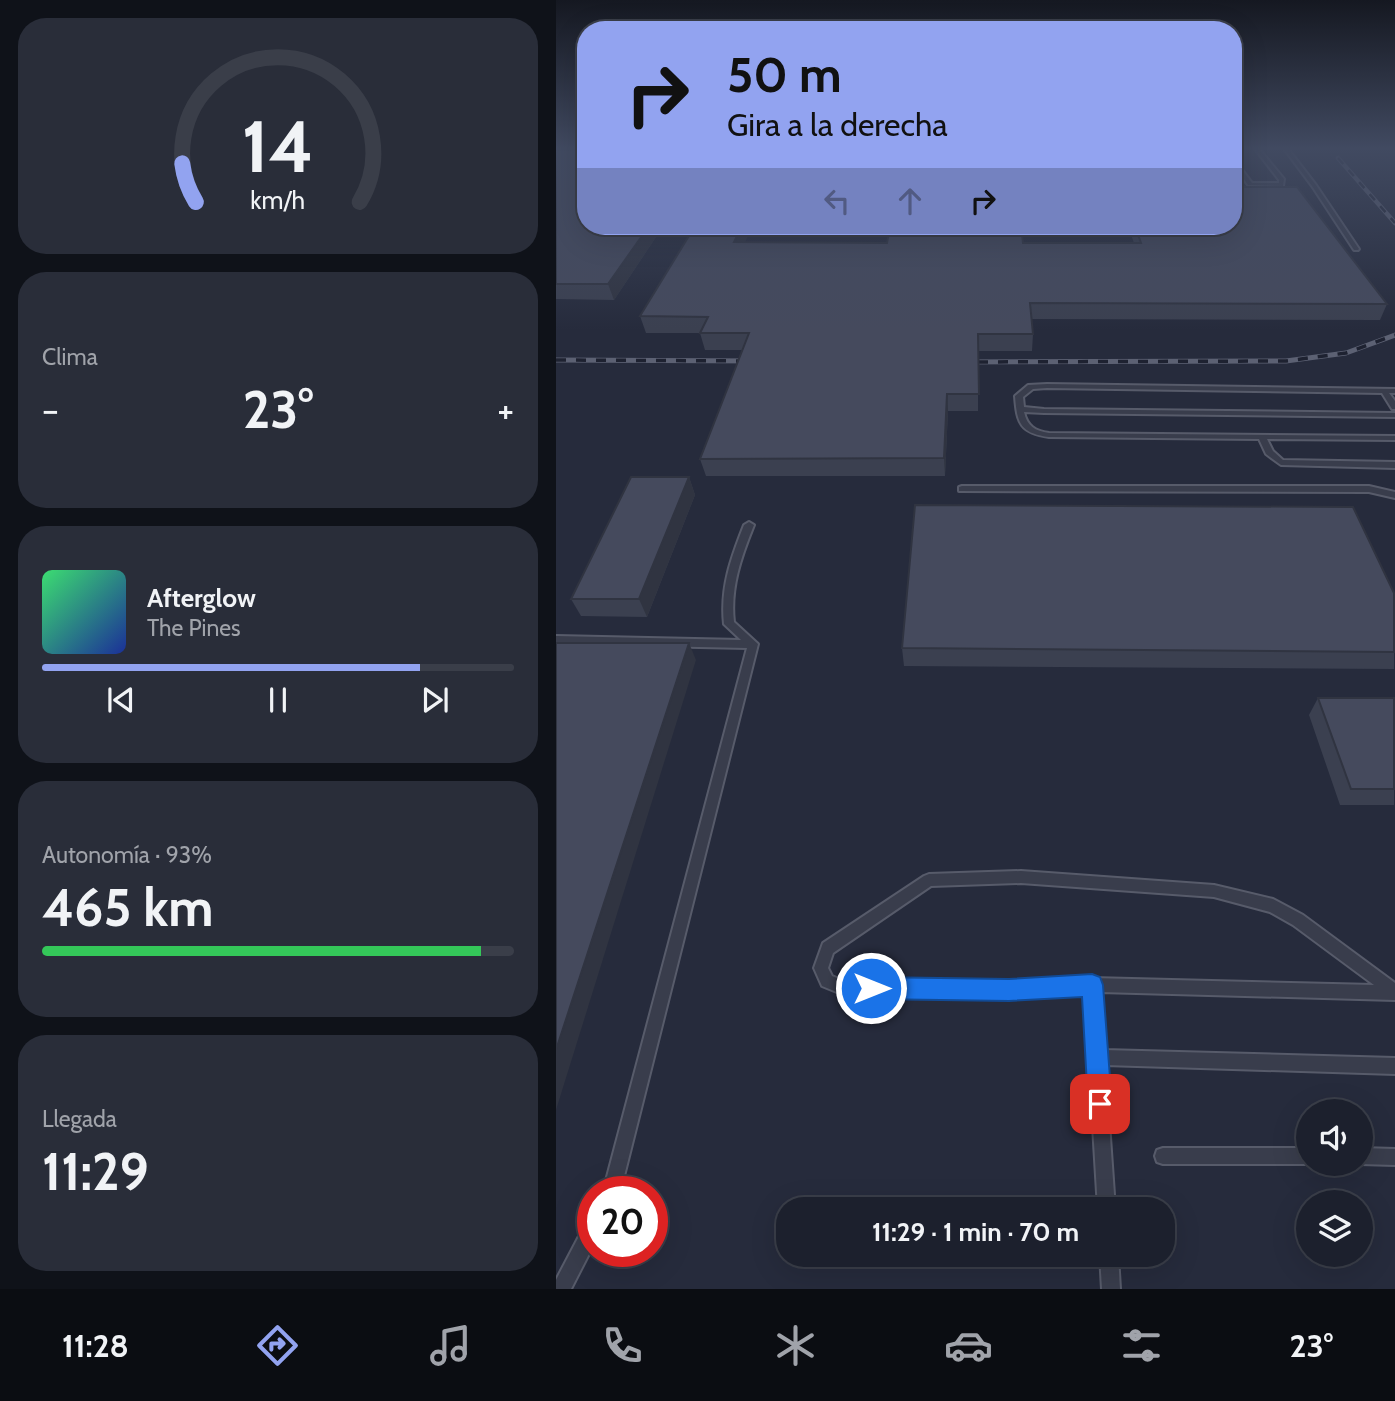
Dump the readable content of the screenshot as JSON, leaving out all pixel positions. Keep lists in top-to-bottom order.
{
  "page": {
    "turn": ["50 m", "Gira a la derecha"],
    "tile": [
      "Clima",
      ["Autonomía · 93%", "465 km"],
      ["Llegada", "11:29"]
    ],
    "heat": ["−", "23°", "+"],
    "song": ["Afterglow", "The Pines"],
    "limit": "20",
    "trip": "11:29 · 1 min · 70 m",
    "tabs": ["11:28", "23°"],
    "gauge": ["14", "km/h"]
  }
}
